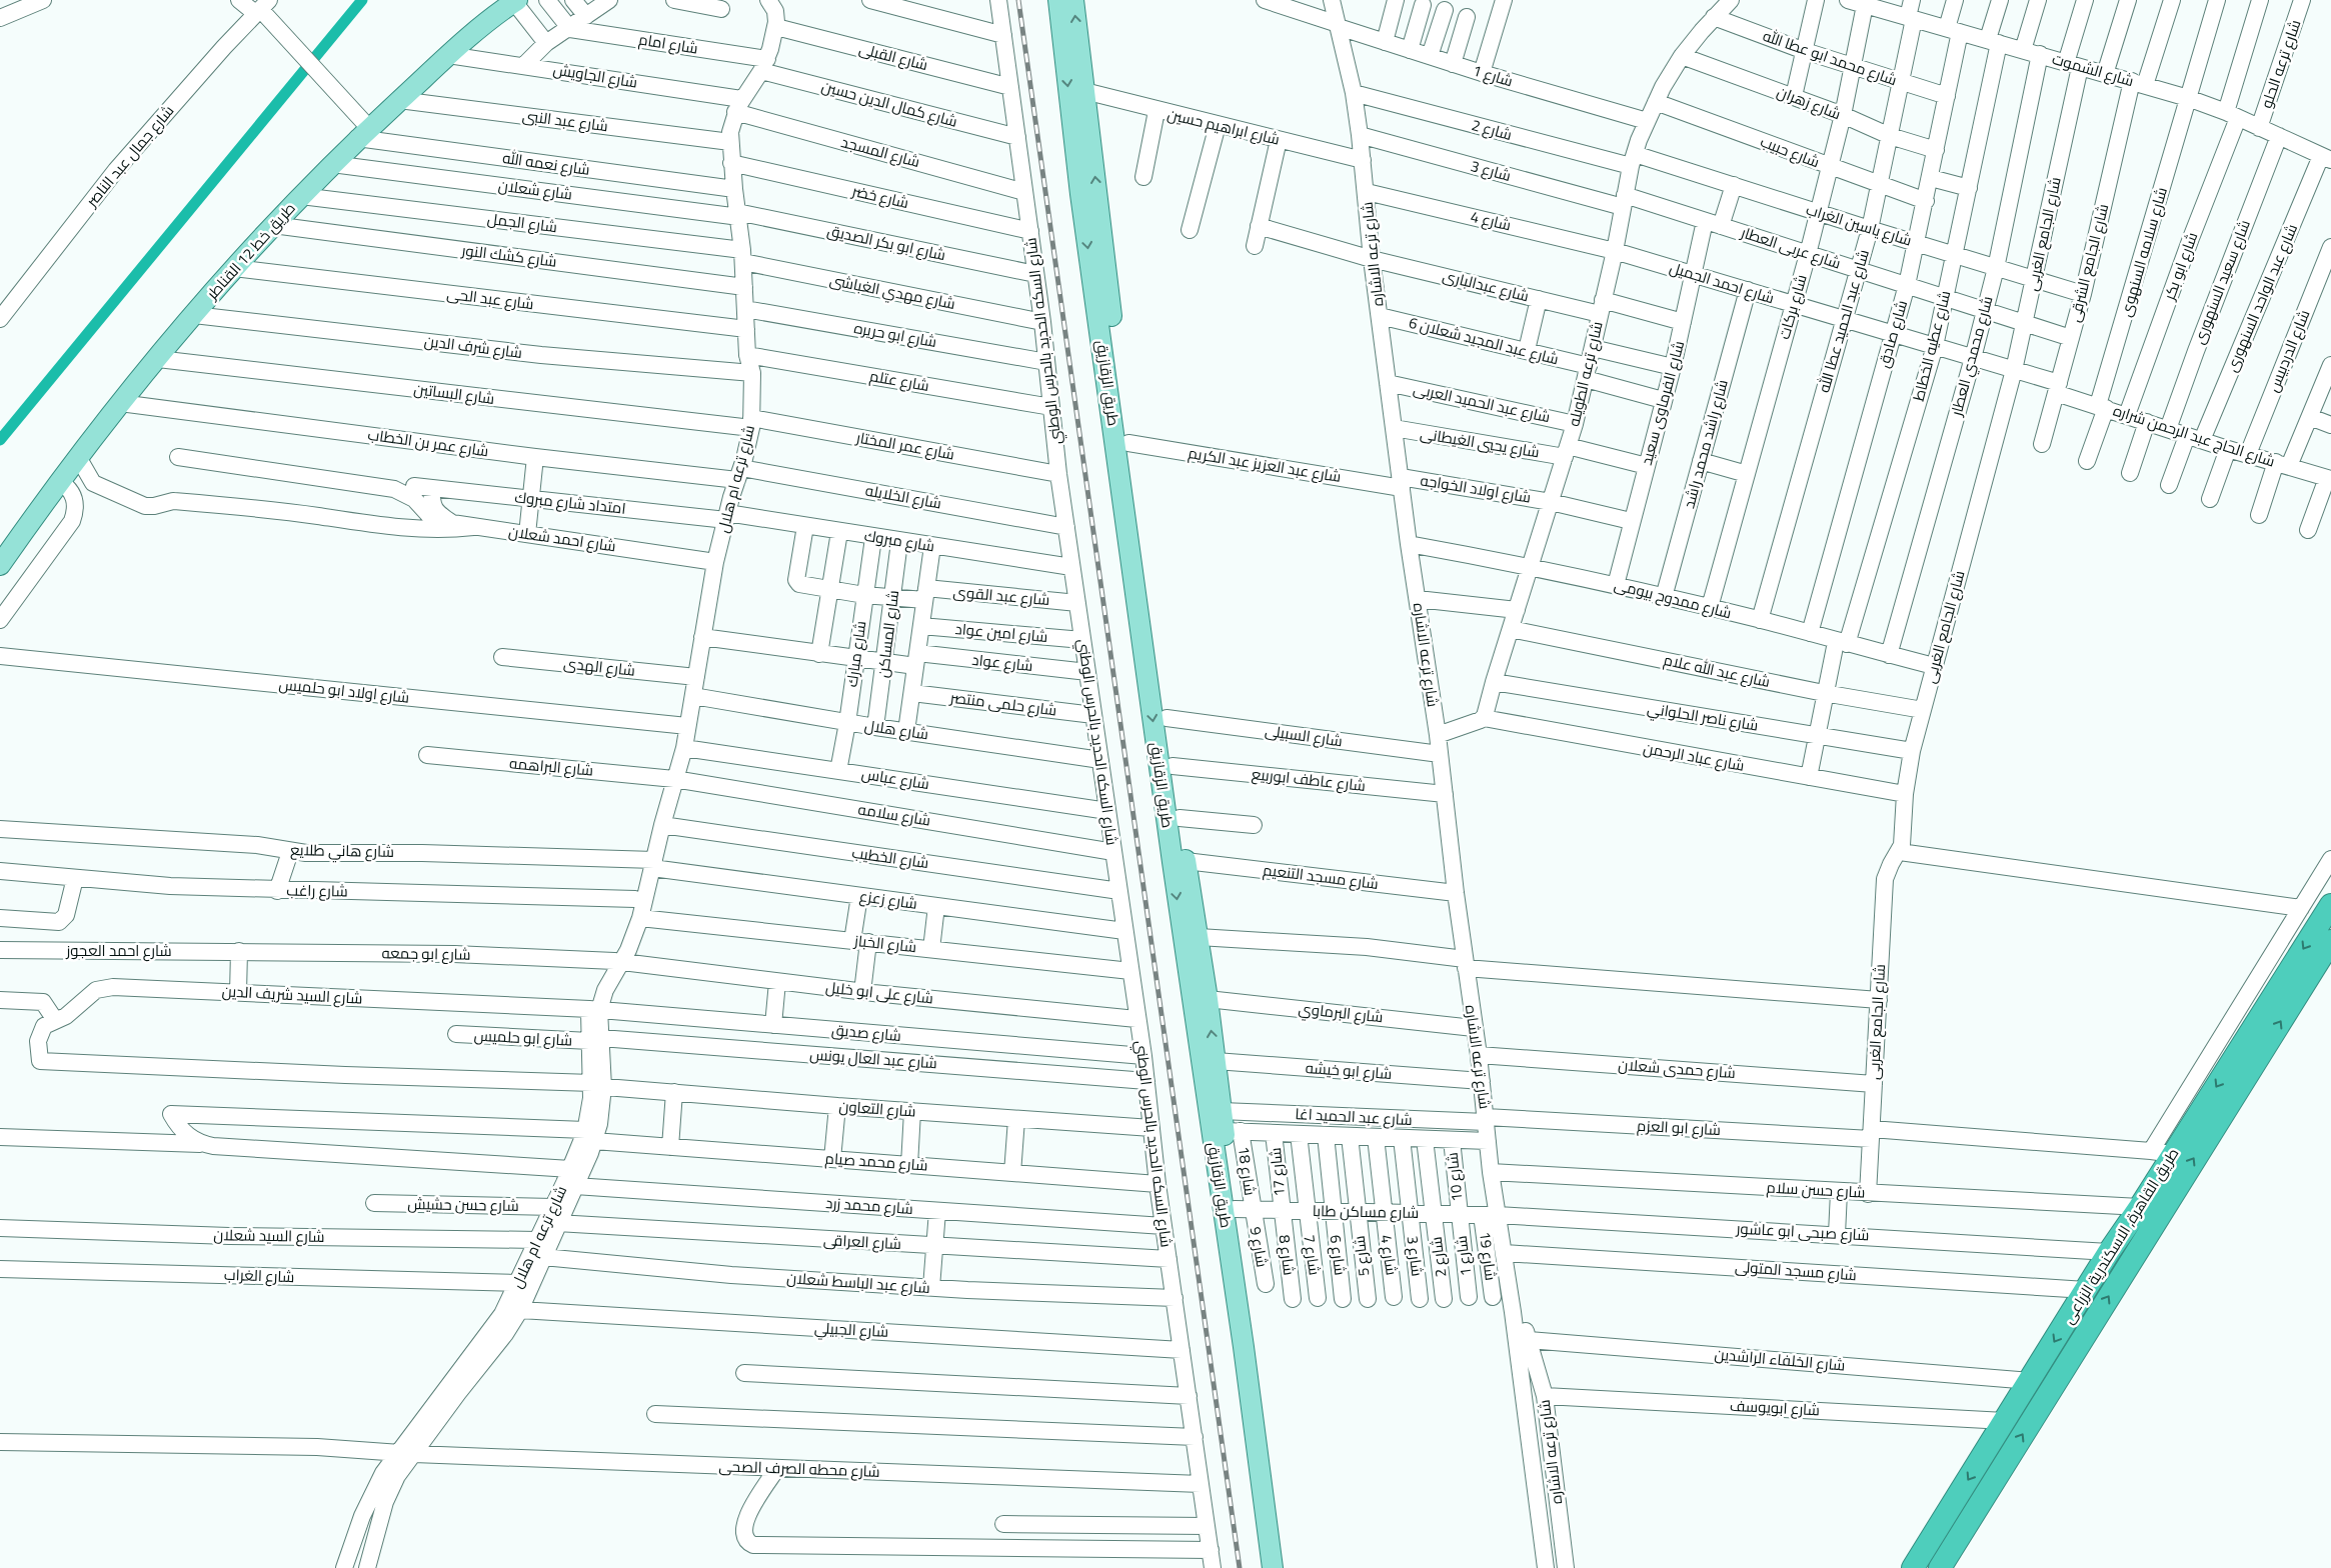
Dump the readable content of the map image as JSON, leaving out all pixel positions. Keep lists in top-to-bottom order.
{
  "streets": {
    "highway": ["طريق القاهرة, الاسكندرية الزراعى"],
    "main road": ["طريق خط 12 القناطر", "طريق الزقازيق"],
    "street": [
      "شارع امام",
      "شارع القبلى",
      "شارع محمد ابو عطا الله",
      "شارع ترعه الحلو",
      "شارع الشموت",
      "شارع الجاويش",
      "شارع 1",
      "شارع زهران",
      "شارع كمال الدين حسين",
      "شارع عبد النبى",
      "شارع ابراهيم حسين",
      "شارع 2",
      "شارع المسجد",
      "شارع حبيب",
      "شارع جمال عبد الناصر",
      "شارع نعمه الله",
      "شارع 3",
      "شارع شعلان",
      "شارع خضر",
      "شارع 4",
      "شارع الجمل",
      "شارع ياسين الغراب",
      "شارع الجامع الغربى",
      "شارع ابو بكر الصديق",
      "شارع عربى العطار",
      "شارع سلامه السنهوى",
      "شارع ترعه الاشاره",
      "شارع كشك النور",
      "شارع الجامع الشرقى",
      "شارع ابو بكر",
      "شارع سعيد السنهورى",
      "شارع احمد الجميل",
      "شارع عبدالبارى",
      "شارع مهدي الغباشى",
      "شارع عبد الواحد السنهورى",
      "شارع عبد الحى",
      "شارع بركات",
      "شارع عبد الحميد عطا الله",
      "شارع صادق",
      "شارع ابو حريره",
      "شارع السكه الحديد بالحرس الوطني",
      "شارع عبد المجيد شعلان 6",
      "شارع عطيه الخطاط",
      "شارع شرف الدين",
      "شارع الدردبيس",
      "شارع محمدي العطار",
      "شارع ترعه الطويله",
      "شارع عتلم",
      "شارع البساتين",
      "شارع عبد الحميد العربى",
      "شارع الفرماوى سعيد",
      "شارع الحاج عبد الرحمن شراره",
      "شارع عمر بن الخطاب",
      "شارع يحيي الغيطانى",
      "شارع راشد محمد راشد",
      "شارع عمر المختار",
      "شارع عبد العزيز عبد الكريم",
      "شارع ترعه ام هلال",
      "شارع اولاد الخواجه",
      "شارع الخلايله",
      "امتداد شارع مبروك",
      "شارع احمد شعلان",
      "شارع مبروك",
      "شارع عبد القوى",
      "شارع ممدوح بيومى",
      "شارع امين عواد",
      "شارع المساكن",
      "شارع مبارك",
      "شارع عواد",
      "شارع الهدى",
      "شارع عبد الله علام",
      "شارع اولاد ابو حلميس",
      "شارع حلمى منتصر",
      "شارع ناصر الحلواني",
      "شارع هلال",
      "شارع السبيلى",
      "شارع عباد الرحمن",
      "شارع البراهمه",
      "شارع عباس",
      "شارع عاطف ابوربيع",
      "شارع سلامه",
      "شارع هاني طلايع",
      "شارع الخطيب",
      "شارع مسجد التنعيم",
      "شارع راغب",
      "شارع زعزع",
      "شارع الخباز",
      "شارع احمد العجوز",
      "شارع ابو جمعه",
      "شارع على ابو خليل",
      "شارع السيد شريف الدين",
      "شارع البرماوي",
      "شارع صديق",
      "شارع ابو حلميس",
      "شارع عبد العال يونس",
      "شارع حمدى شعلان",
      "شارع ابو خيشه",
      "شارع التعاون",
      "شارع عبد الحميد اغا",
      "شارع ابو العزم",
      "شارع محمد صيام",
      "شارع 17",
      "شارع 10",
      "شارع حسن سلام",
      "شارع حسن حشيش",
      "شارع محمد زرد",
      "شارع مساكن طابا",
      "شارع صبحى ابو عاشور",
      "شارع السيد شعلان",
      "شارع العراقى",
      "شارع 9",
      "شارع 8",
      "شارع 7",
      "شارع 6",
      "شارع 5",
      "شارع 19",
      "شارع مسجد المتولى",
      "شارع الغراب",
      "شارع عبد الباسط شعلان",
      "شارع الجبيلي",
      "شارع الخلفاء الراشدين",
      "شارع ابويوسف",
      "شارع محطه الصرف الصحى"
    ]
  },
  "crossings": [
    ["شارع امام", "شارع كمال الدين حسين"],
    ["شارع امام", "شارع ترعه ام هلال"],
    ["شارع القبلى", "شارع السكه الحديد بالحرس الوطني"],
    ["شارع القبلى", "شارع ترعه ام هلال"],
    ["شارع محمد ابو عطا الله", "شارع بركات"],
    ["شارع محمد ابو عطا الله", "شارع عبد الحميد عطا الله"],
    ["شارع محمد ابو عطا الله", "شارع صادق"],
    ["شارع محمد ابو عطا الله", "شارع ترعه الطويله"],
    ["شارع ترعه الحلو", "شارع الشموت"],
    ["شارع الشموت", "شارع الجامع الغربى"],
    ["شارع الشموت", "شارع سلامه السنهوى"],
    ["شارع الشموت", "شارع الجامع الشرقى"],
    ["شارع الشموت", "شارع ابو بكر"],
    ["شارع الشموت", "شارع سعيد السنهورى"],
    ["شارع الشموت", "شارع عبد الواحد السنهورى"],
    ["شارع الشموت", "شارع بركات"],
    ["شارع الشموت", "شارع عبد الحميد عطا الله"],
    ["شارع الشموت", "شارع صادق"],
    ["شارع الشموت", "شارع عطيه الخطاط"],
    ["شارع الشموت", "شارع محمدي العطار"],
    ["شارع الجاويش", "شارع المسجد"],
    ["شارع الجاويش", "طريق خط 12 القناطر"],
    ["شارع الجاويش", "شارع ترعه ام هلال"],
    ["شارع 1", "شارع ترعه الاشاره"],
    ["شارع 1", "شارع ترعه الطويله"],
    ["شارع 1", "شارع 10"],
    ["شارع 1", "شارع مساكن طابا"],
    ["شارع زهران", "شارع بركات"],
    ["شارع زهران", "شارع عبد الحميد عطا الله"],
    ["شارع زهران", "شارع صادق"],
    ["شارع زهران", "شارع ترعه الطويله"],
    ["شارع كمال الدين حسين", "شارع السكه الحديد بالحرس الوطني"],
    ["شارع كمال الدين حسين", "شارع ترعه ام هلال"],
    ["شارع عبد النبى", "طريق خط 12 القناطر"],
    ["شارع عبد النبى", "شارع ترعه ام هلال"],
    ["شارع ابراهيم حسين", "شارع ترعه الاشاره"],
    ["شارع ابراهيم حسين", "طريق الزقازيق"],
    ["شارع 2", "شارع ياسين الغراب"],
    ["شارع 2", "شارع ترعه الاشاره"],
    ["شارع 2", "شارع ترعه الطويله"],
    ["شارع 2", "شارع مساكن طابا"],
    ["شارع المسجد", "شارع السكه الحديد بالحرس الوطني"],
    ["شارع المسجد", "شارع ترعه ام هلال"],
    ["شارع حبيب", "شارع بركات"],
    ["شارع حبيب", "شارع عبد الحميد عطا الله"],
    ["شارع حبيب", "شارع صادق"],
    ["شارع حبيب", "شارع ترعه الطويله"],
    ["شارع نعمه الله", "طريق خط 12 القناطر"],
    ["شارع نعمه الله", "شارع ترعه ام هلال"],
    ["شارع 3", "شارع عربى العطار"],
    ["شارع 3", "شارع ترعه الاشاره"],
    ["شارع 3", "شارع ترعه الطويله"],
    ["شارع 3", "شارع مساكن طابا"],
    ["شارع شعلان", "شارع ابو بكر الصديق"],
    ["شارع شعلان", "طريق خط 12 القناطر"],
    ["شارع شعلان", "شارع ترعه ام هلال"],
    ["شارع خضر", "شارع السكه الحديد بالحرس الوطني"],
    ["شارع خضر", "شارع ترعه ام هلال"],
    ["شارع 4", "شارع ترعه الاشاره"],
    ["شارع 4", "شارع احمد الجميل"],
    ["شارع 4", "شارع ترعه الطويله"],
    ["شارع 4", "شارع مساكن طابا"],
    ["شارع الجمل", "طريق خط 12 القناطر"],
    ["شارع الجمل", "شارع مهدي الغباشى"],
    ["شارع الجمل", "شارع ترعه ام هلال"],
    ["شارع ياسين الغراب", "شارع الجامع الغربى"],
    ["شارع ياسين الغراب", "شارع الجامع الشرقى"],
    ["شارع ياسين الغراب", "شارع بركات"],
    ["شارع ياسين الغراب", "شارع عبد الحميد عطا الله"],
    ["شارع ياسين الغراب", "شارع صادق"],
    ["شارع ياسين الغراب", "شارع عطيه الخطاط"],
    ["شارع ياسين الغراب", "شارع محمدي العطار"],
    ["شارع ياسين الغراب", "شارع ترعه الطويله"],
    ["شارع الجامع الغربى", "شارع عربى العطار"],
    ["شارع الجامع الغربى", "شارع احمد الجميل"],
    ["شارع الجامع الغربى", "شارع ممدوح بيومى"],
    ["شارع الجامع الغربى", "شارع عبد الله علام"],
    ["شارع الجامع الغربى", "شارع ناصر الحلواني"],
    ["شارع الجامع الغربى", "شارع عباد الرحمن"],
    ["شارع الجامع الغربى", "شارع حمدى شعلان"],
    ["شارع الجامع الغربى", "شارع ابو العزم"],
    ["شارع الجامع الغربى", "شارع حسن سلام"],
    ["شارع ابو بكر الصديق", "شارع السكه الحديد بالحرس الوطني"],
    ["شارع ابو بكر الصديق", "شارع ترعه ام هلال"],
    ["شارع عربى العطار", "شارع الجامع الشرقى"],
    ["شارع عربى العطار", "شارع بركات"],
    ["شارع عربى العطار", "شارع عبد الحميد عطا الله"],
    ["شارع عربى العطار", "شارع صادق"],
    ["شارع عربى العطار", "شارع عطيه الخطاط"],
    ["شارع عربى العطار", "شارع محمدي العطار"],
    ["شارع عربى العطار", "شارع ترعه الطويله"],
    ["شارع عربى العطار", "شارع الفرماوى سعيد"],
    ["طريق خط 12 القناطر", "شارع كشك النور"],
    ["طريق خط 12 القناطر", "شارع عبد الحى"],
    ["طريق خط 12 القناطر", "شارع شرف الدين"],
    ["طريق خط 12 القناطر", "شارع البساتين"],
    ["طريق خط 12 القناطر", "شارع عمر بن الخطاب"],
    ["شارع سلامه السنهوى", "شارع الحاج عبد الرحمن شراره"],
    ["شارع ترعه الاشاره", "شارع عبدالبارى"],
    ["شارع ترعه الاشاره", "شارع عبد المجيد شعلان 6"],
    ["شارع ترعه الاشاره", "شارع عبد الحميد العربى"],
    ["شارع ترعه الاشاره", "شارع يحيي الغيطانى"],
    ["شارع ترعه الاشاره", "شارع عبد العزيز عبد الكريم"],
    ["شارع ترعه الاشاره", "شارع اولاد الخواجه"],
    ["شارع ترعه الاشاره", "شارع ممدوح بيومى"],
    ["شارع ترعه الاشاره", "شارع السبيلى"],
    ["شارع ترعه الاشاره", "شارع عاطف ابوربيع"],
    ["شارع ترعه الاشاره", "شارع مسجد التنعيم"],
    ["شارع ترعه الاشاره", "شارع البرماوي"],
    ["شارع ترعه الاشاره", "شارع حمدى شعلان"],
    ["شارع ترعه الاشاره", "شارع ابو خيشه"],
    ["شارع ترعه الاشاره", "شارع عبد الحميد اغا"],
    ["شارع ترعه الاشاره", "شارع ابو العزم"],
    ["شارع ترعه الاشاره", "شارع حسن سلام"],
    ["شارع ترعه الاشاره", "شارع مساكن طابا"],
    ["شارع ترعه الاشاره", "شارع صبحى ابو عاشور"],
    ["شارع ترعه الاشاره", "شارع 19"],
    ["شارع ترعه الاشاره", "شارع مسجد المتولى"],
    ["شارع ترعه الاشاره", "شارع الخلفاء الراشدين"],
    ["شارع ترعه الاشاره", "شارع ابويوسف"],
    ["شارع كشك النور", "شارع ترعه ام هلال"],
    ["شارع الجامع الشرقى", "شارع احمد الجميل"],
    ["شارع الجامع الشرقى", "شارع الحاج عبد الرحمن شراره"],
    ["شارع ابو بكر", "شارع الحاج عبد الرحمن شراره"],
    ["شارع سعيد السنهورى", "شارع الحاج عبد الرحمن شراره"],
    ["شارع احمد الجميل", "شارع بركات"],
    ["شارع احمد الجميل", "شارع عبد الحميد عطا الله"],
    ["شارع احمد الجميل", "شارع صادق"],
    ["شارع احمد الجميل", "شارع عطيه الخطاط"],
    ["شارع احمد الجميل", "شارع محمدي العطار"],
    ["شارع احمد الجميل", "شارع ترعه الطويله"],
    ["شارع احمد الجميل", "شارع الفرماوى سعيد"],
    ["شارع احمد الجميل", "شارع الحاج عبد الرحمن شراره"],
    ["شارع احمد الجميل", "شارع راشد محمد راشد"],
    ["شارع عبدالبارى", "شارع ترعه الطويله"],
    ["شارع عبدالبارى", "شارع الفرماوى سعيد"],
    ["شارع مهدي الغباشى", "شارع السكه الحديد بالحرس الوطني"],
    ["شارع مهدي الغباشى", "شارع ترعه ام هلال"],
    ["شارع عبد الواحد السنهورى", "شارع الحاج عبد الرحمن شراره"],
    ["شارع عبد الحى", "شارع ترعه ام هلال"],
    ["شارع بركات", "شارع ممدوح بيومى"],
    ["شارع عبد الحميد عطا الله", "شارع ممدوح بيومى"],
    ["شارع صادق", "شارع ممدوح بيومى"],
    ["شارع ابو حريره", "شارع السكه الحديد بالحرس الوطني"],
    ["شارع ابو حريره", "شارع ترعه ام هلال"],
    ["شارع السكه الحديد بالحرس الوطني", "شارع عتلم"],
    ["شارع السكه الحديد بالحرس الوطني", "شارع عمر المختار"],
    ["شارع السكه الحديد بالحرس الوطني", "شارع الخلايله"],
    ["شارع السكه الحديد بالحرس الوطني", "شارع مبروك"],
    ["شارع السكه الحديد بالحرس الوطني", "شارع عبد القوى"],
    ["شارع السكه الحديد بالحرس الوطني", "شارع امين عواد"],
    ["شارع السكه الحديد بالحرس الوطني", "شارع عواد"],
    ["شارع السكه الحديد بالحرس الوطني", "شارع حلمى منتصر"],
    ["شارع السكه الحديد بالحرس الوطني", "شارع هلال"],
    ["شارع السكه الحديد بالحرس الوطني", "شارع عباس"],
    ["شارع السكه الحديد بالحرس الوطني", "شارع سلامه"],
    ["شارع السكه الحديد بالحرس الوطني", "شارع الخطيب"],
    ["شارع السكه الحديد بالحرس الوطني", "شارع زعزع"],
    ["شارع السكه الحديد بالحرس الوطني", "شارع الخباز"],
    ["شارع السكه الحديد بالحرس الوطني", "شارع على ابو خليل"],
    ["شارع السكه الحديد بالحرس الوطني", "شارع صديق"],
    ["شارع السكه الحديد بالحرس الوطني", "شارع عبد العال يونس"],
    ["شارع السكه الحديد بالحرس الوطني", "شارع التعاون"],
    ["شارع السكه الحديد بالحرس الوطني", "شارع محمد صيام"],
    ["شارع السكه الحديد بالحرس الوطني", "شارع محمد زرد"],
    ["شارع السكه الحديد بالحرس الوطني", "شارع العراقى"],
    ["شارع السكه الحديد بالحرس الوطني", "شارع عبد الباسط شعلان"],
    ["شارع السكه الحديد بالحرس الوطني", "شارع الجبيلي"],
    ["شارع السكه الحديد بالحرس الوطني", "شارع محطه الصرف الصحى"],
    ["شارع عبد المجيد شعلان 6", "شارع ترعه الطويله"],
    ["شارع عبد المجيد شعلان 6", "شارع الفرماوى سعيد"],
    ["شارع عطيه الخطاط", "شارع ممدوح بيومى"],
    ["شارع عطيه الخطاط", "شارع عبد الله علام"],
    ["شارع عطيه الخطاط", "شارع ناصر الحلواني"],
    ["شارع عطيه الخطاط", "شارع عباد الرحمن"],
    ["شارع شرف الدين", "شارع ترعه ام هلال"],
    ["شارع الدردبيس", "شارع الحاج عبد الرحمن شراره"],
    ["شارع محمدي العطار", "شارع ممدوح بيومى"],
    ["شارع ترعه الطويله", "شارع عبد الحميد العربى"],
    ["شارع ترعه الطويله", "شارع يحيي الغيطانى"],
    ["شارع ترعه الطويله", "شارع اولاد الخواجه"],
    ["شارع ترعه الطويله", "شارع ممدوح بيومى"],
    ["شارع ترعه الطويله", "شارع عبد الله علام"],
    ["شارع ترعه الطويله", "شارع ناصر الحلواني"],
    ["شارع ترعه الطويله", "شارع عباد الرحمن"],
    ["شارع عتلم", "شارع ترعه ام هلال"],
    ["طريق الزقازيق", "شارع عبد العزيز عبد الكريم"],
    ["طريق الزقازيق", "شارع السبيلى"],
    ["طريق الزقازيق", "شارع عاطف ابوربيع"],
    ["طريق الزقازيق", "شارع مسجد التنعيم"],
    ["طريق الزقازيق", "شارع البرماوي"],
    ["طريق الزقازيق", "شارع ابو خيشه"],
    ["طريق الزقازيق", "شارع عبد الحميد اغا"],
    ["طريق الزقازيق", "شارع مساكن طابا"],
    ["طريق الزقازيق", "شارع 9"],
    ["شارع البساتين", "شارع عمر المختار"],
    ["شارع البساتين", "شارع ترعه ام هلال"],
    ["شارع الفرماوى سعيد", "شارع يحيي الغيطانى"],
    ["شارع الفرماوى سعيد", "شارع اولاد الخواجه"],
    ["شارع الفرماوى سعيد", "شارع ممدوح بيومى"],
    ["شارع عمر بن الخطاب", "شارع ترعه ام هلال"],
    ["شارع عمر بن الخطاب", "شارع الخلايله"],
    ["شارع راشد محمد راشد", "شارع ممدوح بيومى"],
    ["شارع عمر المختار", "شارع ترعه ام هلال"],
    ["شارع عبد العزيز عبد الكريم", "شارع اولاد الخواجه"],
    ["شارع ترعه ام هلال", "شارع الخلايله"],
    ["شارع ترعه ام هلال", "امتداد شارع مبروك"],
    ["شارع ترعه ام هلال", "شارع احمد شعلان"],
    ["شارع ترعه ام هلال", "شارع مبروك"],
    ["شارع ترعه ام هلال", "شارع عواد"],
    ["شارع ترعه ام هلال", "شارع الهدى"],
    ["شارع ترعه ام هلال", "شارع اولاد ابو حلميس"],
    ["شارع ترعه ام هلال", "شارع هلال"],
    ["شارع ترعه ام هلال", "شارع البراهمه"],
    ["شارع ترعه ام هلال", "شارع عباس"],
    ["شارع ترعه ام هلال", "شارع سلامه"],
    ["شارع ترعه ام هلال", "شارع هاني طلايع"],
    ["شارع ترعه ام هلال", "شارع الخطيب"],
    ["شارع ترعه ام هلال", "شارع راغب"],
    ["شارع ترعه ام هلال", "شارع زعزع"],
    ["شارع ترعه ام هلال", "شارع الخباز"],
    ["شارع ترعه ام هلال", "شارع ابو جمعه"],
    ["شارع ترعه ام هلال", "شارع على ابو خليل"],
    ["شارع ترعه ام هلال", "شارع السيد شريف الدين"],
    ["شارع ترعه ام هلال", "شارع صديق"],
    ["شارع ترعه ام هلال", "شارع ابو حلميس"],
    ["شارع ترعه ام هلال", "شارع عبد العال يونس"],
    ["شارع ترعه ام هلال", "شارع التعاون"],
    ["شارع ترعه ام هلال", "شارع محمد صيام"],
    ["شارع ترعه ام هلال", "شارع حسن حشيش"],
    ["شارع ترعه ام هلال", "شارع محمد زرد"],
    ["شارع ترعه ام هلال", "شارع السيد شعلان"],
    ["شارع ترعه ام هلال", "شارع العراقى"],
    ["شارع ترعه ام هلال", "شارع الغراب"],
    ["شارع ترعه ام هلال", "شارع عبد الباسط شعلان"],
    ["شارع ترعه ام هلال", "شارع الجبيلي"],
    ["شارع ترعه ام هلال", "شارع محطه الصرف الصحى"],
    ["امتداد شارع مبروك", "شارع احمد شعلان"],
    ["امتداد شارع مبروك", "شارع مبروك"],
    ["شارع مبروك", "شارع عبد القوى"],
    ["شارع مبروك", "شارع المساكن"],
    ["شارع مبروك", "شارع مبارك"],
    ["شارع عبد القوى", "شارع المساكن"],
    ["شارع عبد القوى", "شارع مبارك"],
    ["شارع المساكن", "شارع عواد"],
    ["شارع المساكن", "شارع هلال"],
    ["شارع مبارك", "شارع عواد"],
    ["شارع مبارك", "شارع هلال"],
    ["شارع مبارك", "شارع عباس"],
    ["شارع البراهمه", "شارع سلامه"],
    ["شارع هاني طلايع", "شارع زعزع"],
    ["شارع احمد العجوز", "شارع ابو جمعه"],
    ["شارع ابو جمعه", "شارع على ابو خليل"],
    ["شارع السيد شريف الدين", "شارع صديق"],
    ["شارع السيد شريف الدين", "شارع التعاون"],
    ["شارع ابو حلميس", "شارع عبد العال يونس"],
    ["شارع عبد الحميد اغا", "شارع ابو العزم"],
    ["شارع ابو العزم", "طريق القاهرة, الاسكندرية الزراعى"],
    ["شارع 17", "شارع مساكن طابا"],
    ["شارع 17", "شارع 8"],
    ["شارع 10", "شارع مساكن طابا"],
    ["شارع حسن سلام", "طريق القاهرة, الاسكندرية الزراعى"],
    ["شارع مساكن طابا", "شارع صبحى ابو عاشور"],
    ["شارع مساكن طابا", "شارع 9"],
    ["شارع مساكن طابا", "شارع 8"],
    ["شارع مساكن طابا", "شارع 7"],
    ["شارع مساكن طابا", "شارع 6"],
    ["شارع مساكن طابا", "شارع 5"],
    ["شارع مساكن طابا", "شارع 19"],
    ["شارع صبحى ابو عاشور", "طريق القاهرة, الاسكندرية الزراعى"],
    ["شارع صبحى ابو عاشور", "شارع 19"],
    ["طريق القاهرة, الاسكندرية الزراعى", "شارع مسجد المتولى"],
    ["طريق القاهرة, الاسكندرية الزراعى", "شارع الخلفاء الراشدين"],
    ["طريق القاهرة, الاسكندرية الزراعى", "شارع ابويوسف"]
  ]
}
